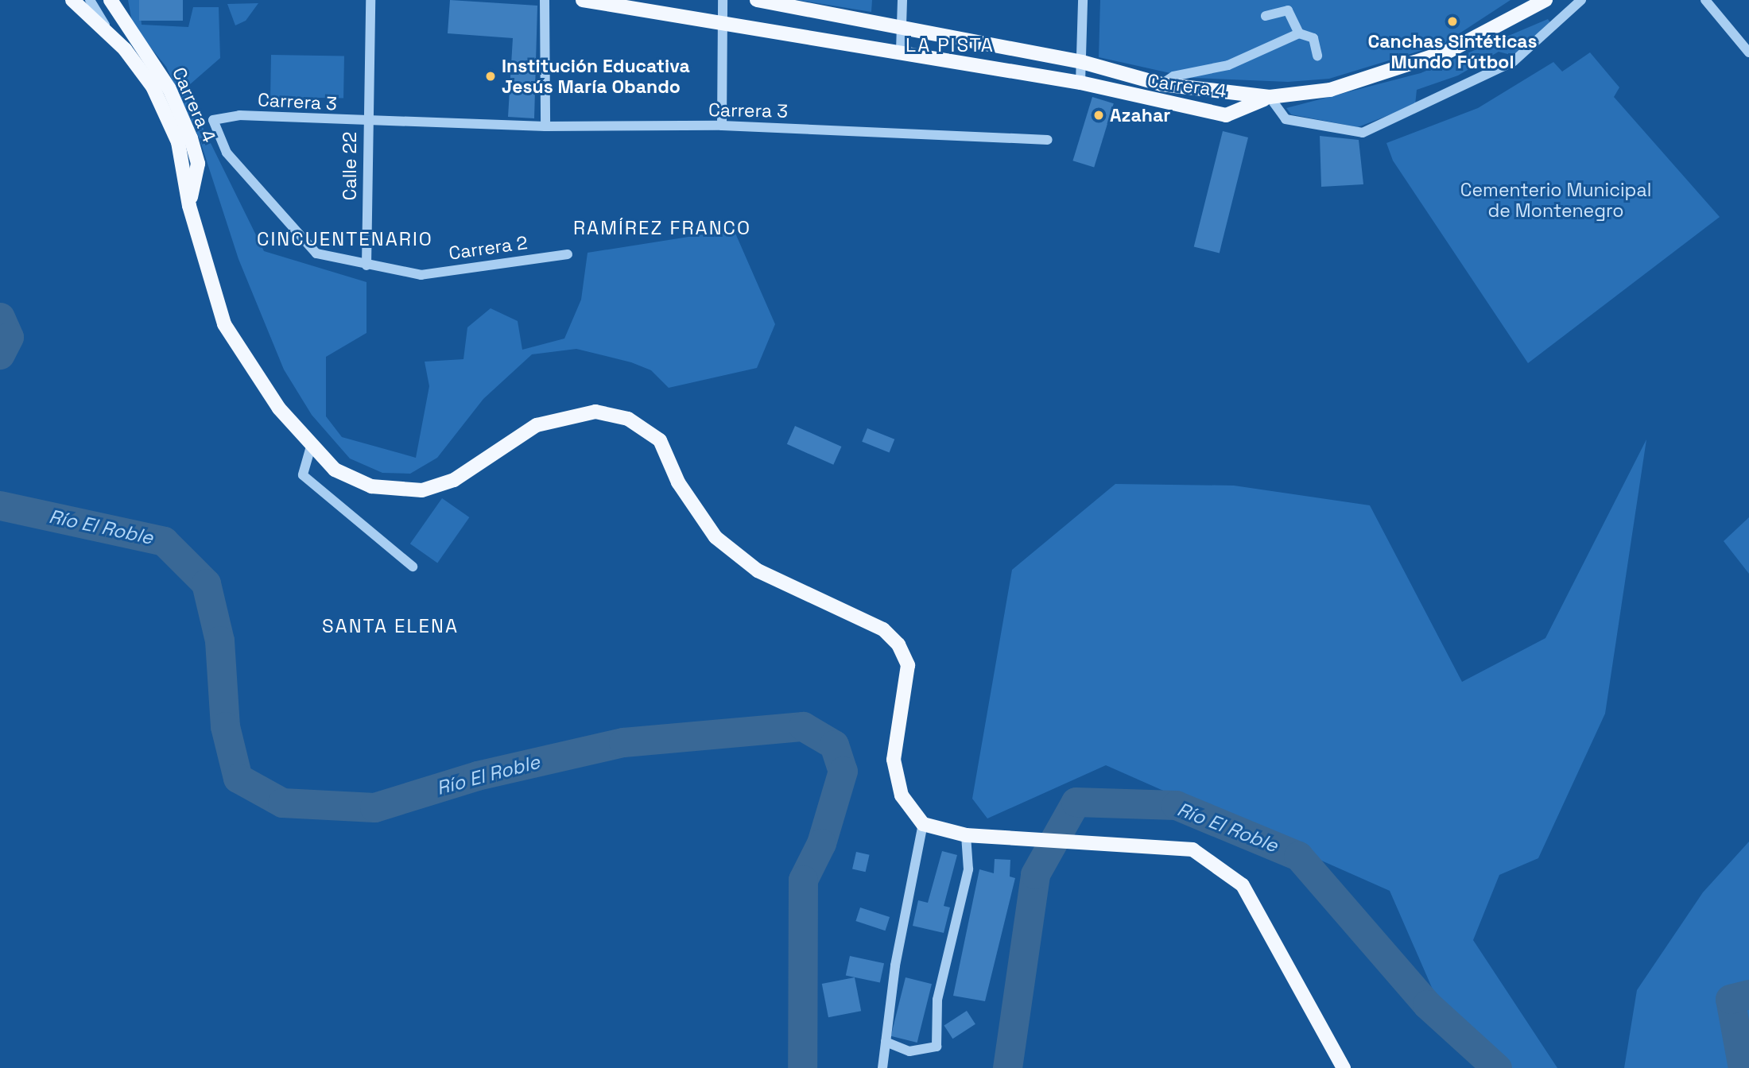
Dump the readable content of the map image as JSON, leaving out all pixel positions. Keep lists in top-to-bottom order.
{
  "streets": {
    "main road": ["Carrera 4"],
    "street": ["Carrera 3", "Calle 22", "Carrera 2"]
  },
  "crossings": [
    ["Carrera 3", "Calle 22"],
    ["Carrera 3", "Carrera 2"],
    ["Calle 22", "Carrera 2"]
  ],
  "districts": [
    "LA PISTA",
    "RAMÍREZ FRANCO",
    "CINCUENTENARIO",
    "SANTA ELENA"
  ],
  "water": ["Río El Roble"],
  "parks": ["Cementerio Municipal de Montenegro"],
  "places": ["Canchas Sintéticas Mundo Fútbol", "Institución Educativa Jesús María Obando", "Azahar"]
}
